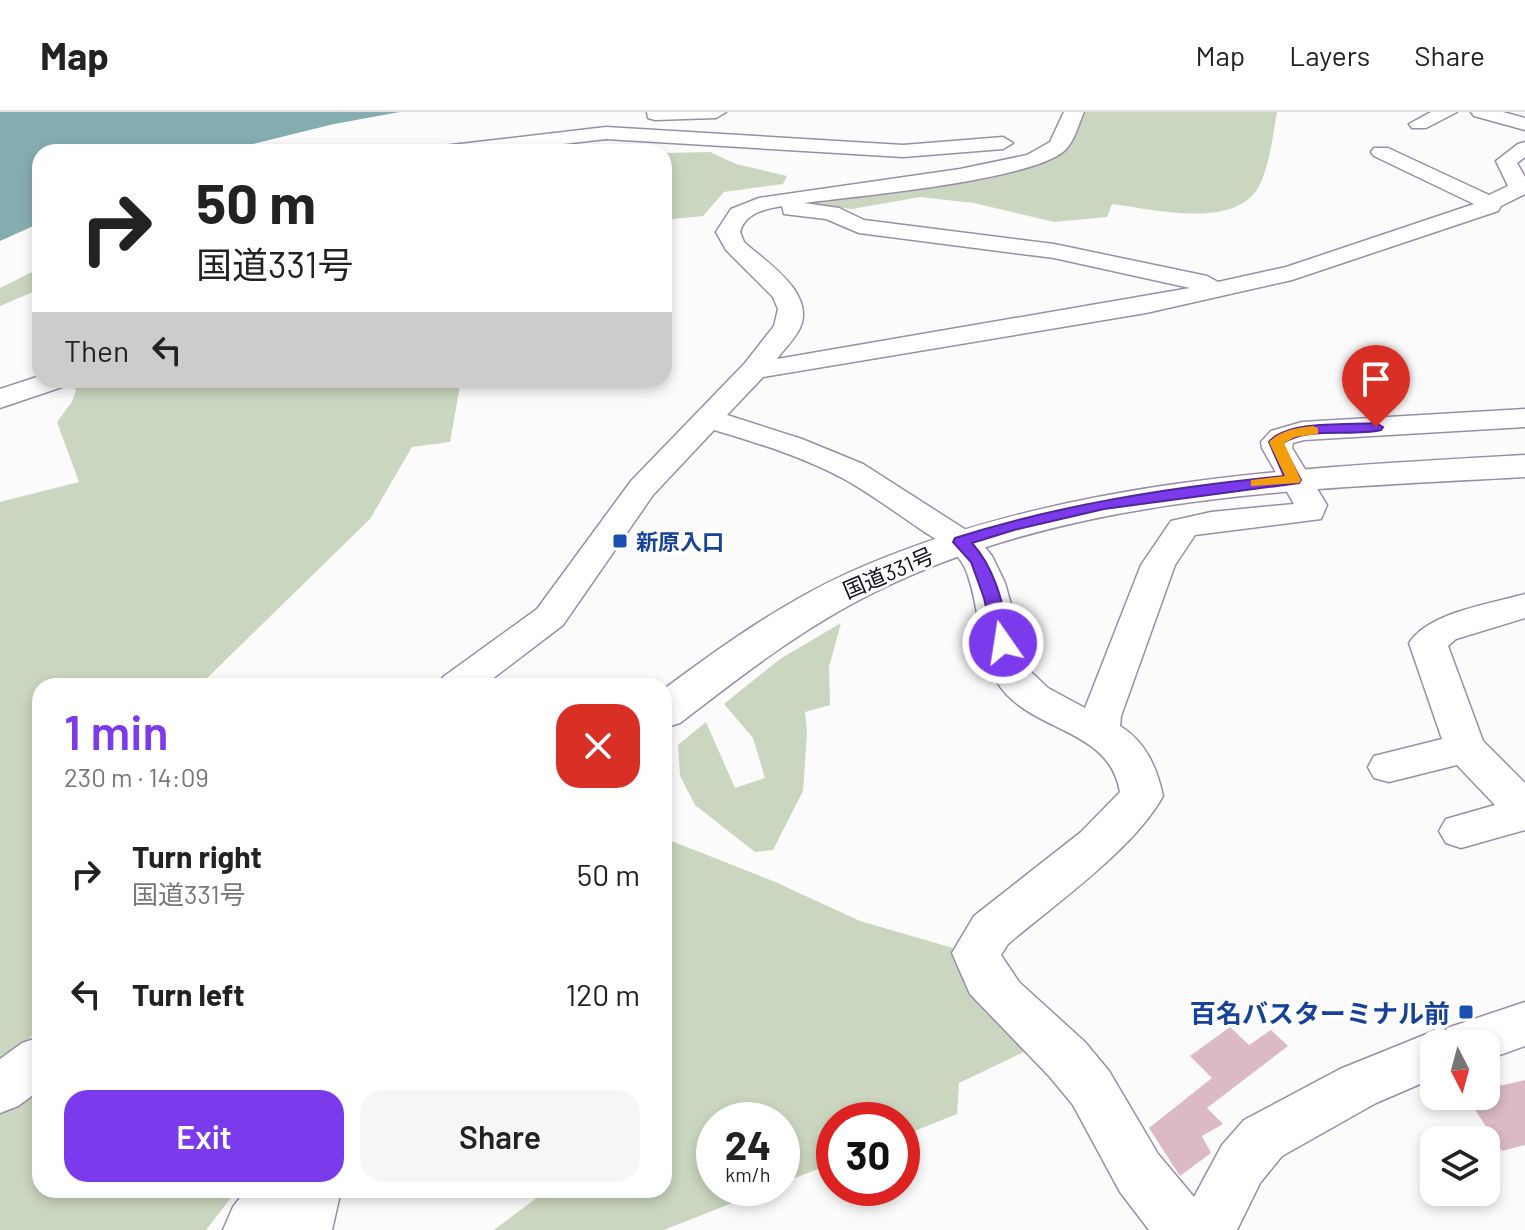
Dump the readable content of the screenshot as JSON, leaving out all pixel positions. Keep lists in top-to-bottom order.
{
  "streets": {
    "highway": ["国道331号"]
  },
  "places": {
    "transit": ["新原入口", "百名バスターミナル前"]
  },
  "north": "bottom",
  "page": {
    "header": "Map",
    "nav": ["Map", "Layers", "Share"],
    "turn": ["50 m", "国道331号"],
    "then": "Then",
    "heading": ["1 min", "230 m · 14:09"],
    "list": [
      {
        "name": "Turn right",
        "note": "国道331号",
        "value": "50 m"
      },
      {
        "name": "Turn left",
        "value": "120 m"
      }
    ],
    "buttons": ["Exit", "Share"],
    "speed": "24 km/h",
    "limit": "30"
  }
}
